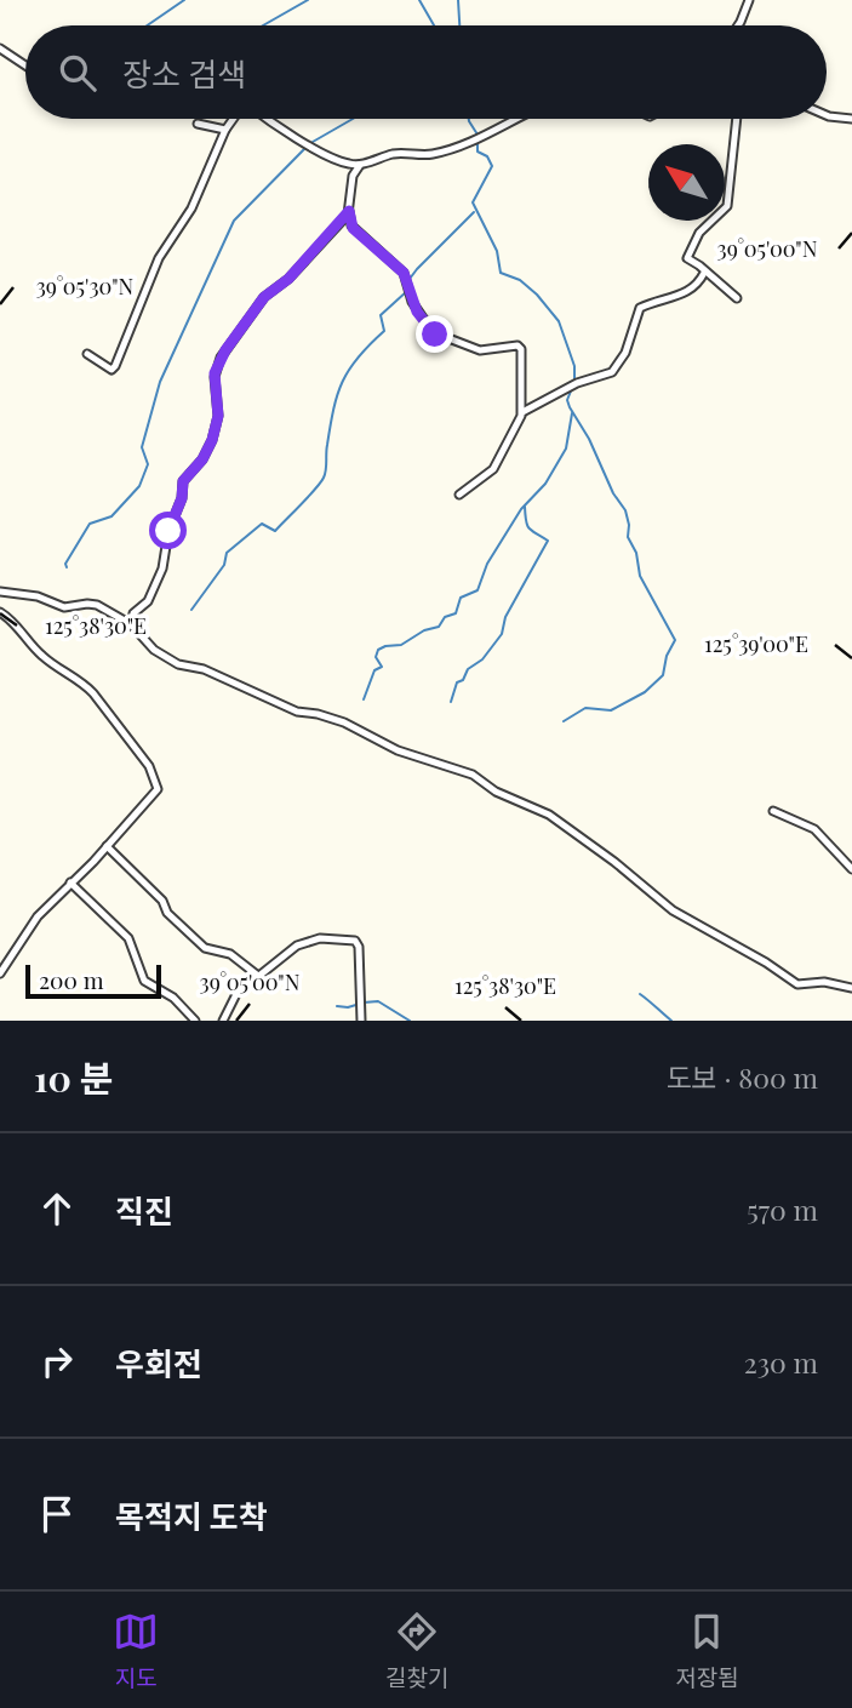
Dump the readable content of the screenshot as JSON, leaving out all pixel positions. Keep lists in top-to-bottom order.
{
  "scale_bar": "200 m",
  "north": "top left",
  "page": {
    "search": "장소 검색",
    "scale": "200 m",
    "heading": ["10 분", "도보 · 800 m"],
    "list": [
      ["직진", "570 m"],
      ["우회전", "230 m"],
      "목적지 도착"
    ],
    "nav": ["지도", "길찾기", "저장됨"]
  },
  "coordinates": [
    "39°05'00\"N",
    "39°05'30\"N",
    "125°38'30\"E",
    "125°39'00\"E"
  ]
}
